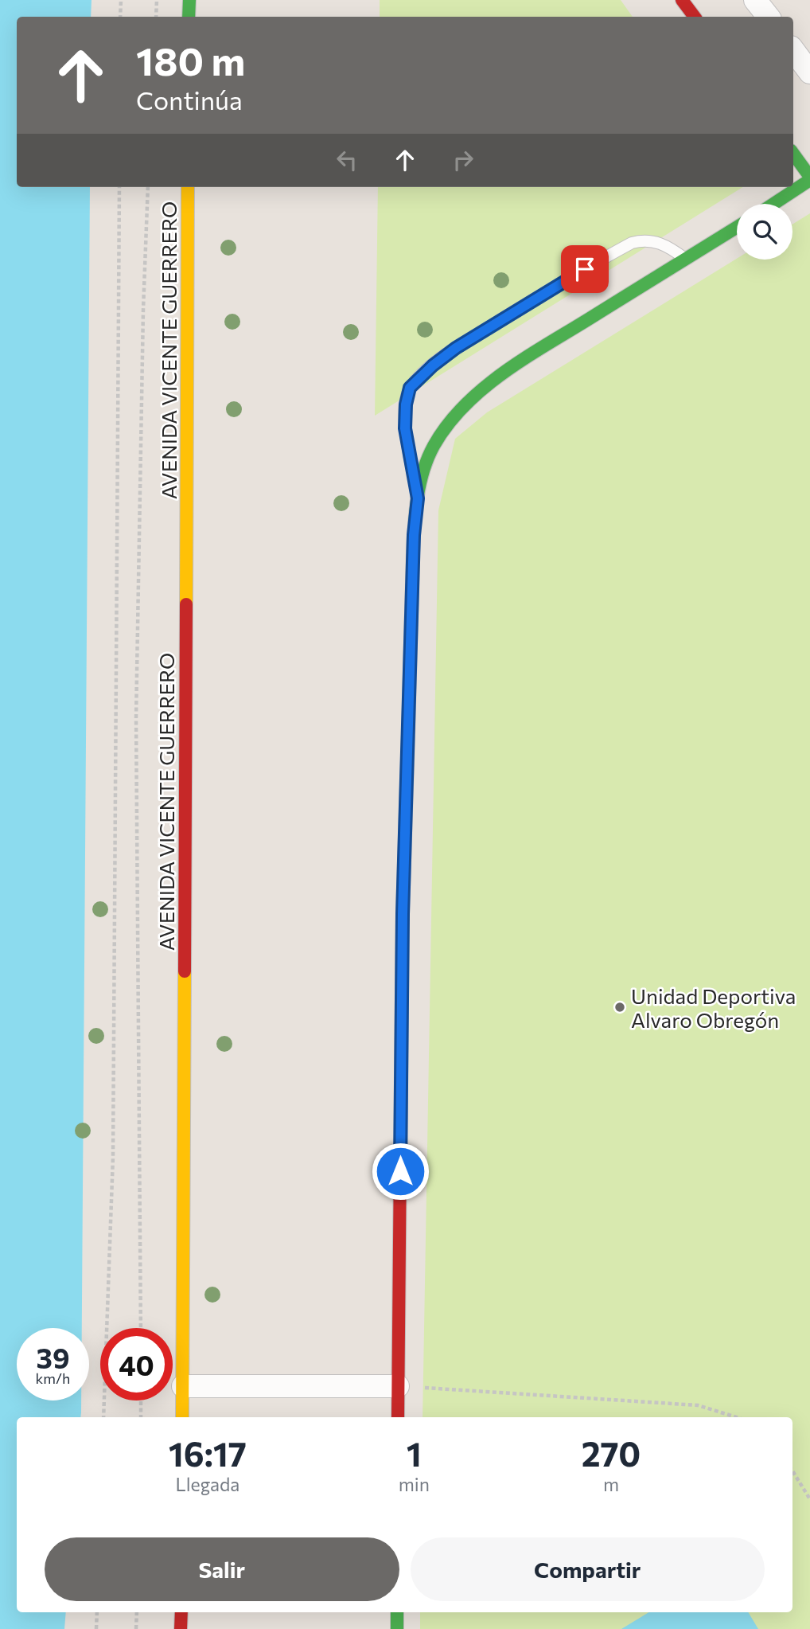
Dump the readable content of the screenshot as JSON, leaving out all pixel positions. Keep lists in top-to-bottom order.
{
  "streets": {
    "street": ["AVENIDA VICENTE GUERRERO"]
  },
  "places": ["Unidad Deportiva Alvaro Obregón"],
  "page": {
    "turn": ["180 m", "Continúa"],
    "speed": "39 km/h",
    "limit": "40",
    "eta": [
      "16:17",
      "Llegada",
      "1",
      "min",
      "270",
      "m"
    ],
    "buttons": ["Salir", "Compartir"]
  }
}
